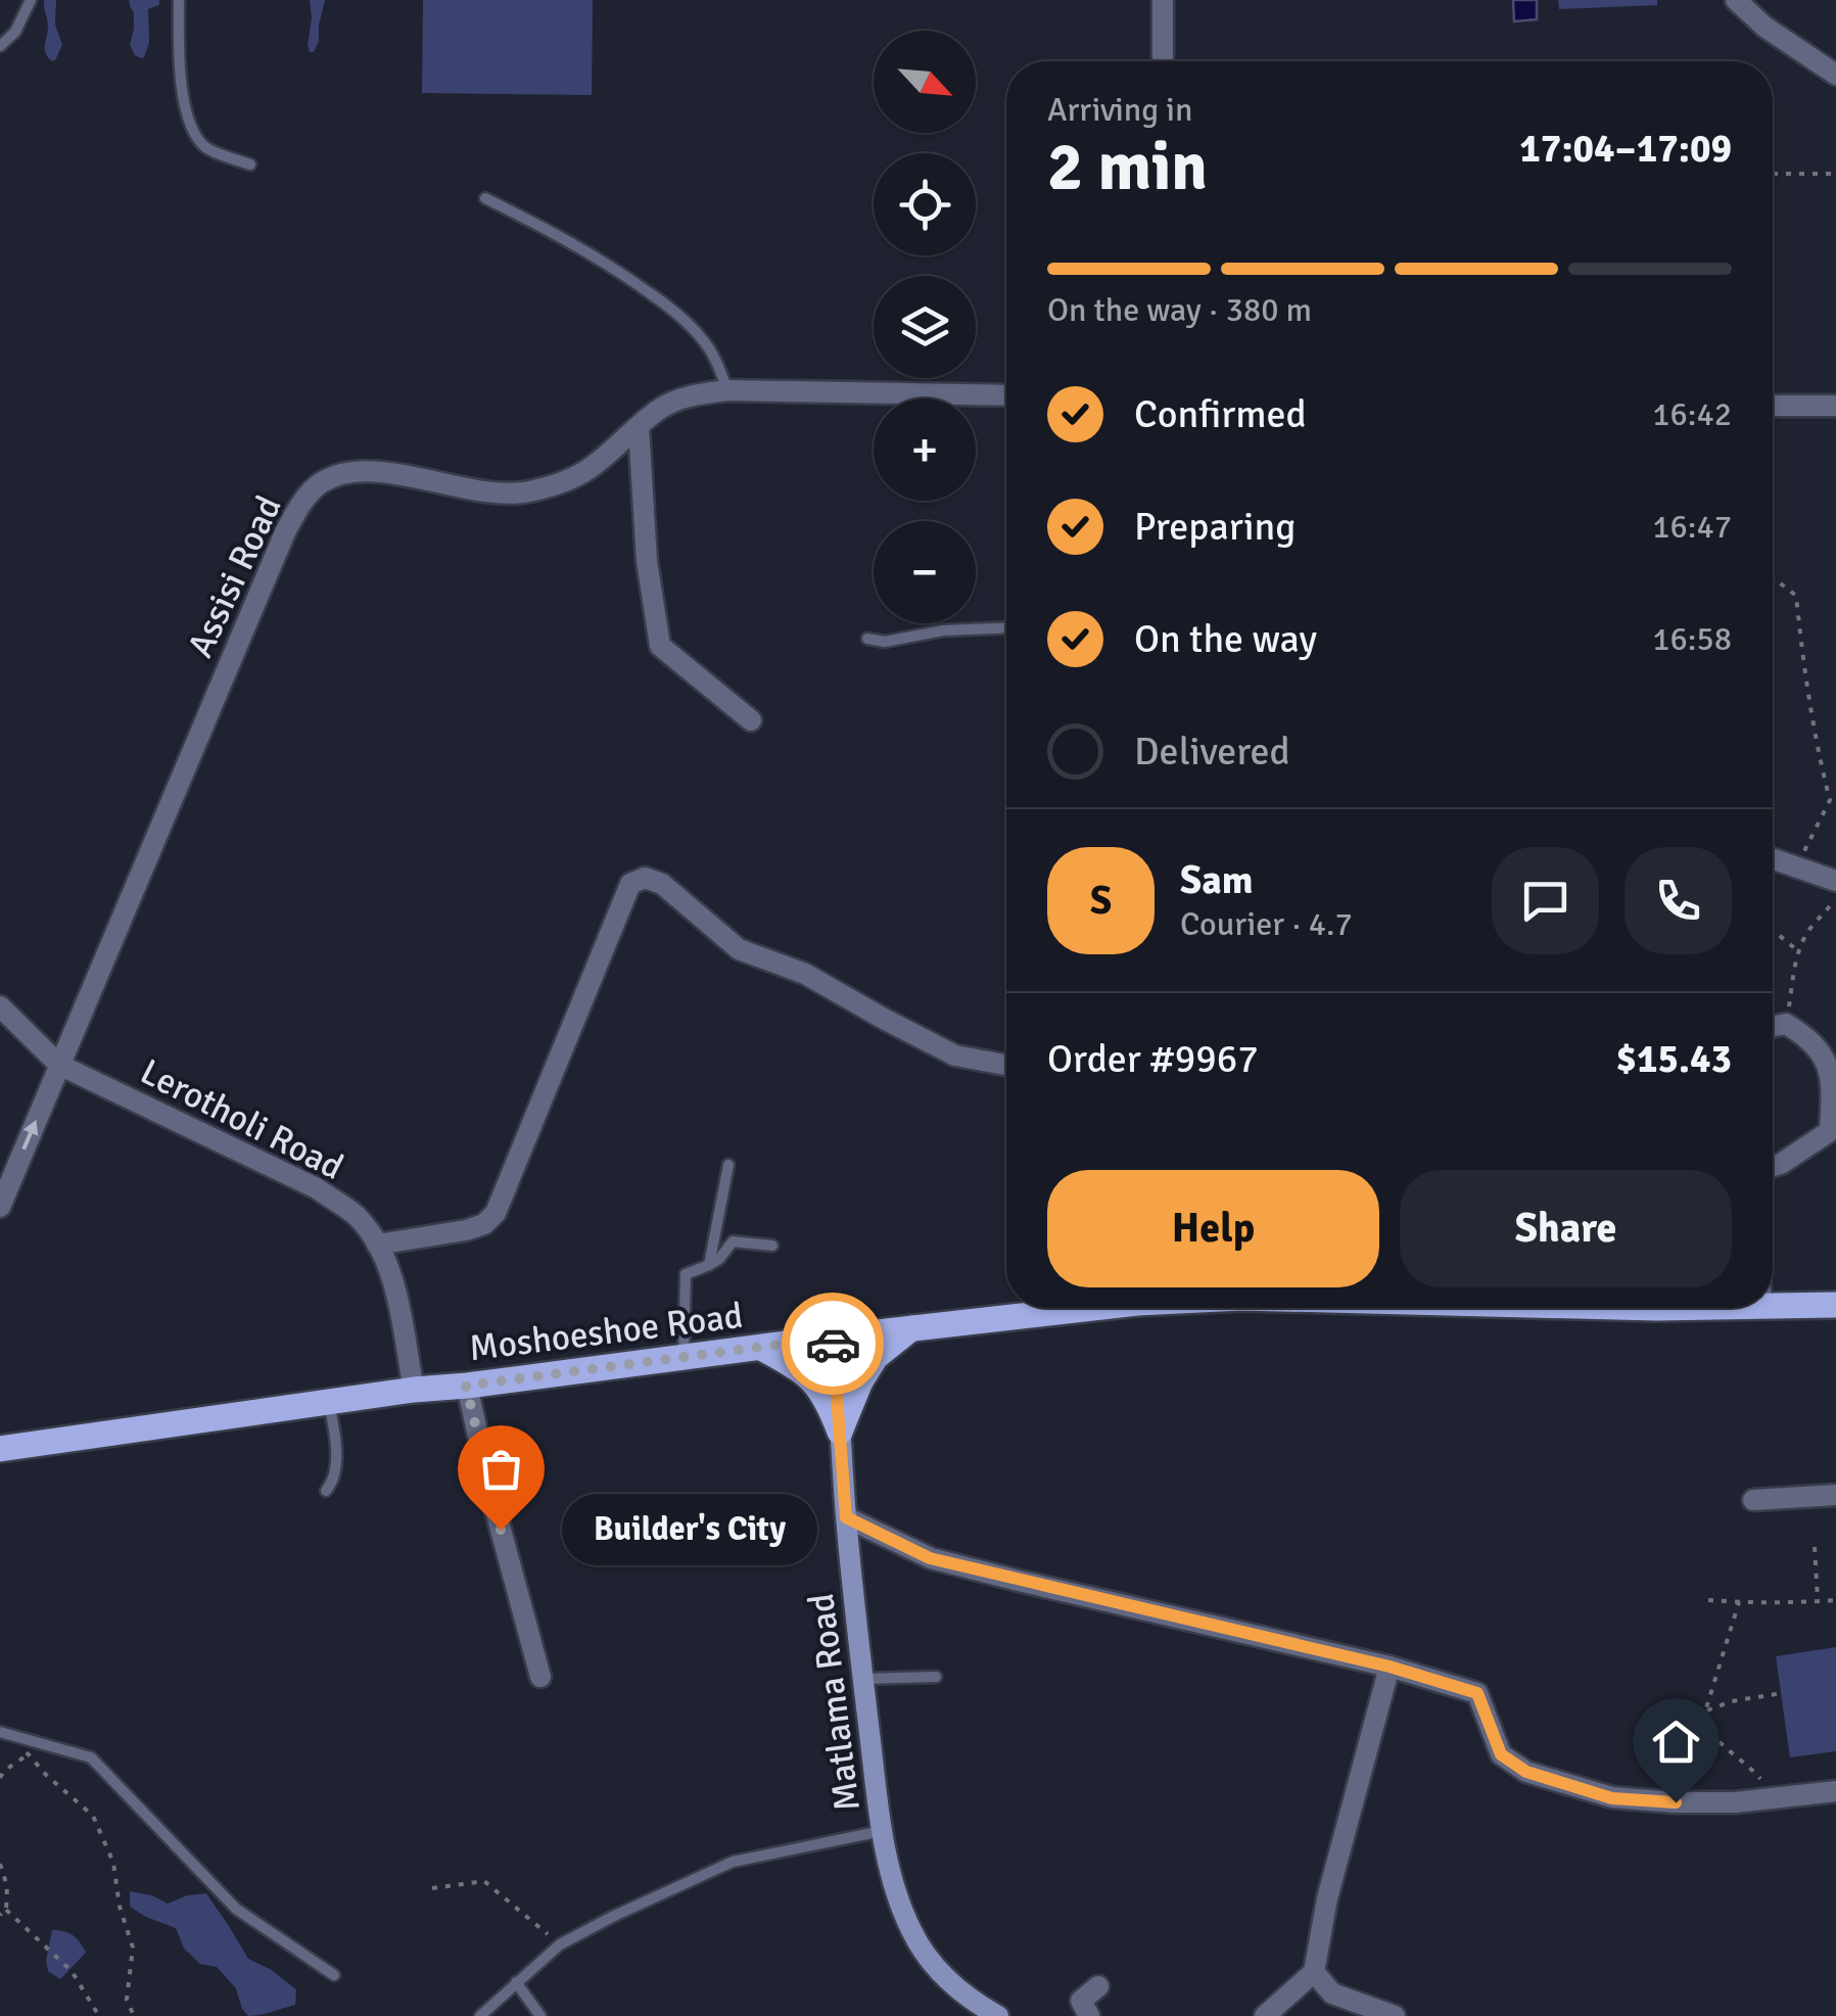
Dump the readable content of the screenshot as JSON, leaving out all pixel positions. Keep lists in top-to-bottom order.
{
  "streets": {
    "main road": ["Moshoeshoe Road"],
    "street": ["Assisi Road", "Lerotholi Road", "Matlama Road"]
  },
  "crossings": [
    ["Assisi Road", "Lerotholi Road"],
    ["Lerotholi Road", "Moshoeshoe Road"],
    ["Moshoeshoe Road", "Matlama Road"]
  ],
  "places": ["Builder's City"],
  "north": "bottom right",
  "page": {
    "map_buttons": ["+", "−"],
    "heading": ["2 min", "Arriving in", "17:04–17:09"],
    "panel": [
      "Sam",
      "Courier · 4.7",
      "Order #9967",
      "$15.43"
    ],
    "bar": "On the way · 380 m",
    "list": [
      ["Confirmed", "16:42"],
      ["Preparing", "16:47"],
      ["On the way", "16:58"],
      "Delivered"
    ],
    "round": "S",
    "buttons": ["Help", "Share"],
    "bubble": "Builder's City"
  }
}
